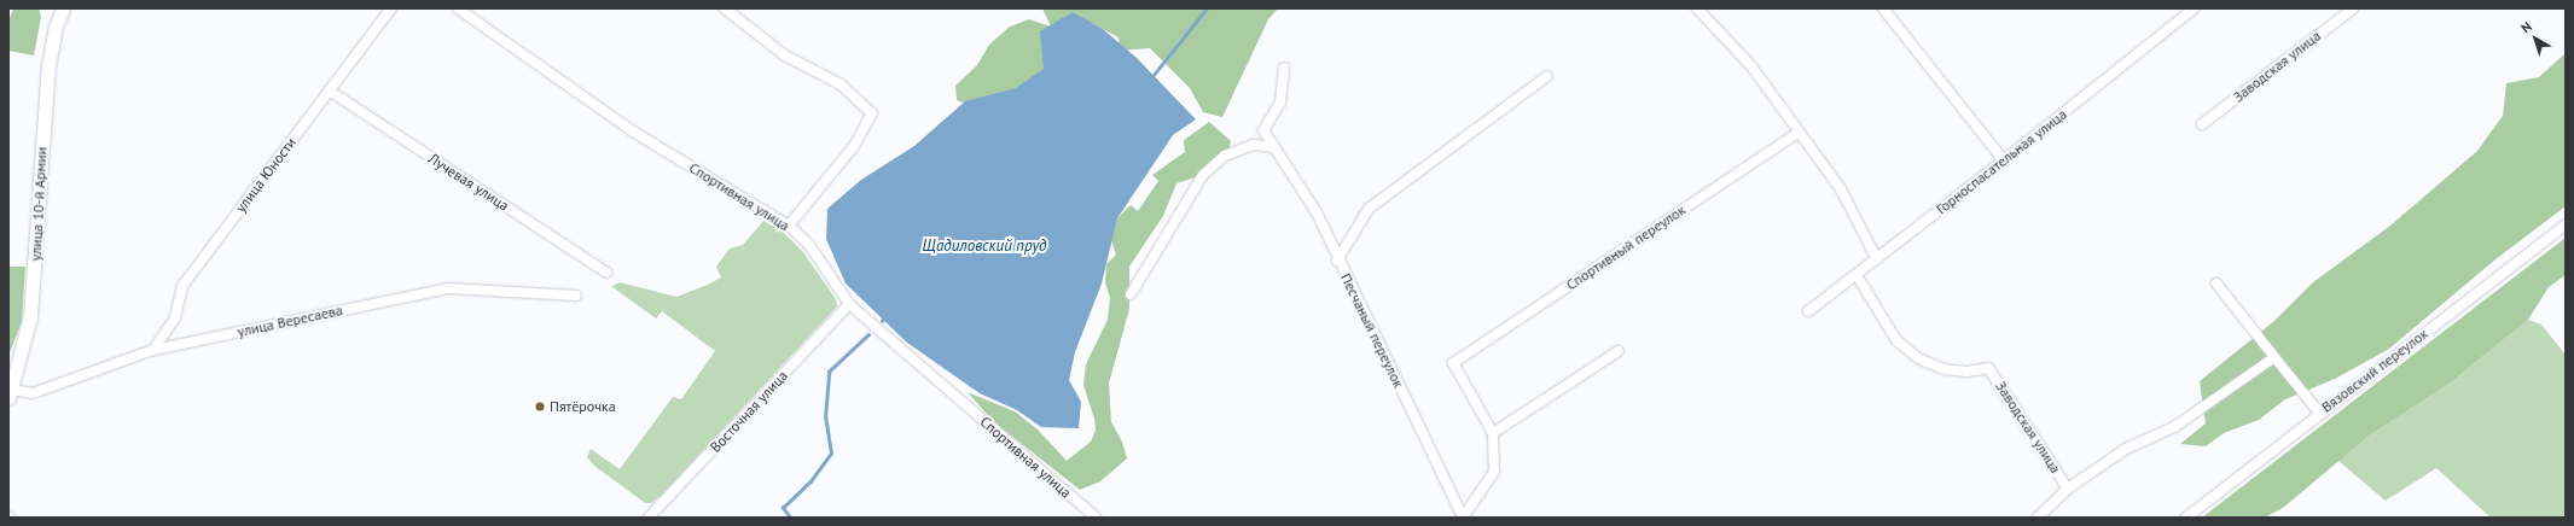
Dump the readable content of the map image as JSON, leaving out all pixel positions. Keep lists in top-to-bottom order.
{
  "streets": {
    "main road": ["улица 10-й Армии"],
    "street": [
      "Заводская улица",
      "Горноспасательная улица",
      "улица Юности",
      "Лучевая улица",
      "Спортивная улица",
      "Спортивный переулок",
      "улица Вересаева",
      "Песчаный переулок",
      "Вязовский переулок",
      "Восточная улица"
    ]
  },
  "crossings": [
    ["Заводская улица", "Горноспасательная улица"],
    ["улица Юности", "Лучевая улица"],
    ["улица Юности", "улица Вересаева"],
    ["Спортивная улица", "Восточная улица"],
    ["улица 10-й Армии", "улица Вересаева"]
  ],
  "water": ["Щадиловский пруд"],
  "places": ["Пятёрочка"],
  "north": "top left"
}
